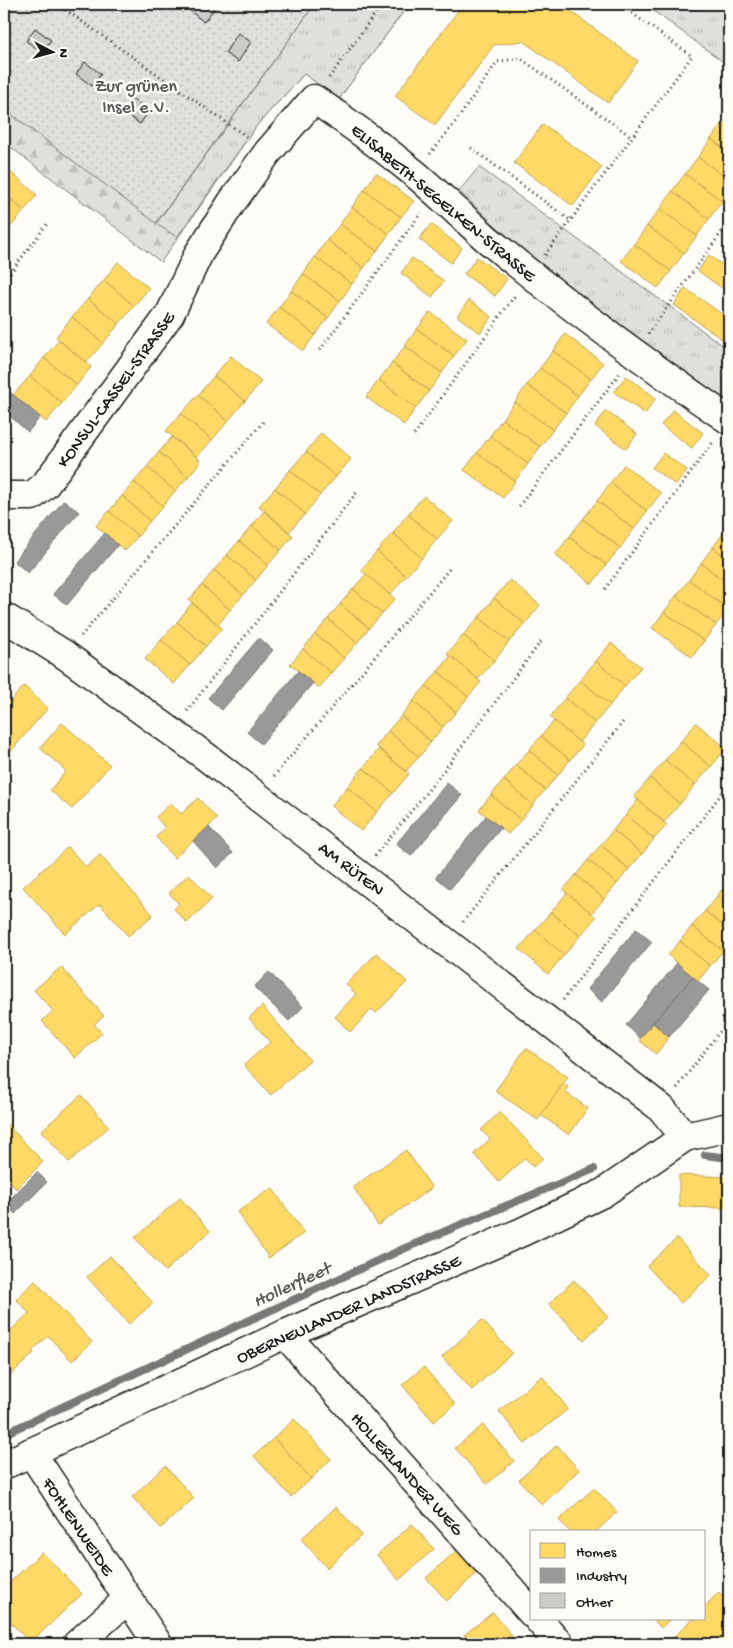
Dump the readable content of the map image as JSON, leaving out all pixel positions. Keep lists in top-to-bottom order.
{
  "streets": {
    "street": [
      "ELISABETH-SEGELKEN-STRASSE",
      "KONSUL-CASSEL-STRASSE",
      "AM RÜTEN",
      "OBERNEULANDER LANDSTRASSE",
      "HOLLERLANDER WEG",
      "FOHLENWEIDE"
    ]
  },
  "crossings": [
    ["AM RÜTEN", "OBERNEULANDER LANDSTRASSE"],
    ["OBERNEULANDER LANDSTRASSE", "HOLLERLANDER WEG"],
    ["OBERNEULANDER LANDSTRASSE", "FOHLENWEIDE"]
  ],
  "water": ["Hollerfleet"],
  "parks": ["Zur grünen Insel e.V."],
  "legend": ["Homes", "Industry", "Other"],
  "north": "right"
}
